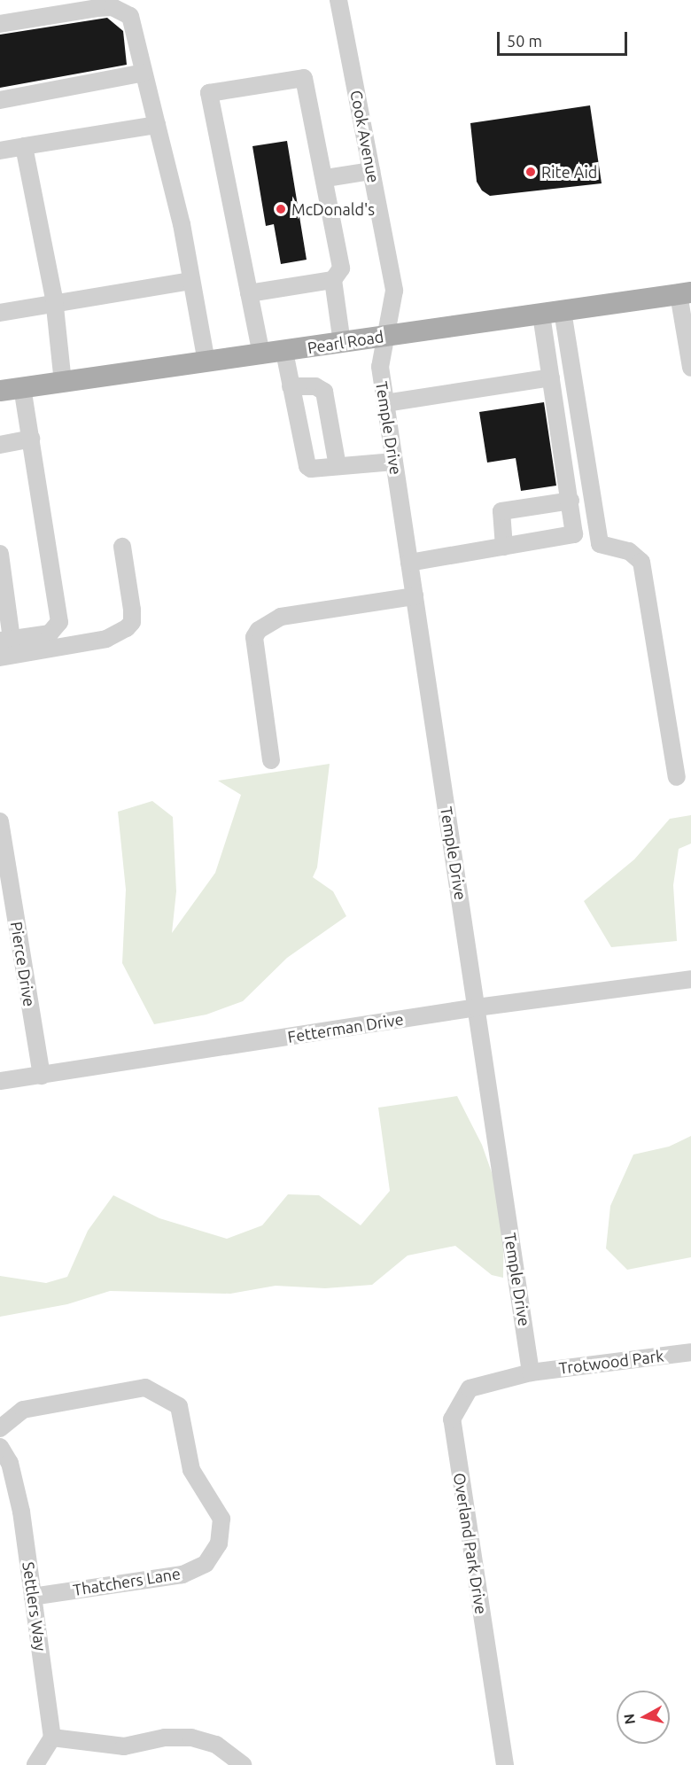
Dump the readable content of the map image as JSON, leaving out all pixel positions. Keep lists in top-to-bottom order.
{
  "streets": {
    "main road": ["Pearl Road"],
    "street": [
      "Cook Avenue",
      "Temple Drive",
      "Pierce Drive",
      "Fetterman Drive",
      "Trotwood Park",
      "Overland Park Drive",
      "Thatchers Lane",
      "Settlers Way"
    ]
  },
  "crossings": [
    ["Cook Avenue", "Pearl Road"],
    ["Cook Avenue", "Temple Drive"],
    ["Pearl Road", "Temple Drive"],
    ["Temple Drive", "Fetterman Drive"],
    ["Temple Drive", "Trotwood Park"],
    ["Temple Drive", "Overland Park Drive"],
    ["Pierce Drive", "Fetterman Drive"],
    ["Trotwood Park", "Overland Park Drive"],
    ["Thatchers Lane", "Settlers Way"]
  ],
  "places": ["Rite Aid", "McDonald's"],
  "scale_bar": "50 m",
  "north": "left"
}
